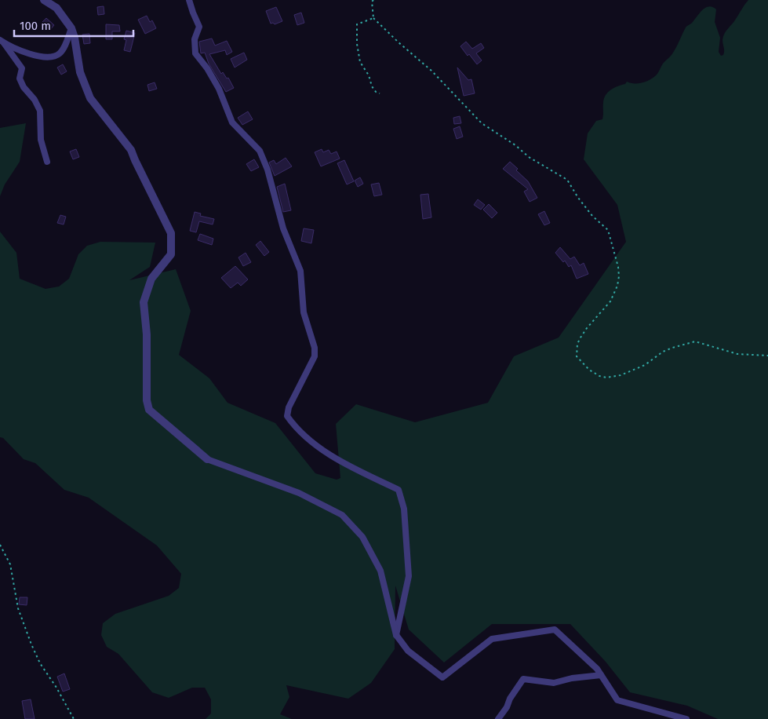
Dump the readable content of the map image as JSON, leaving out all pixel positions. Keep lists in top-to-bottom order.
{
  "scale_bar": "100 m"
}
